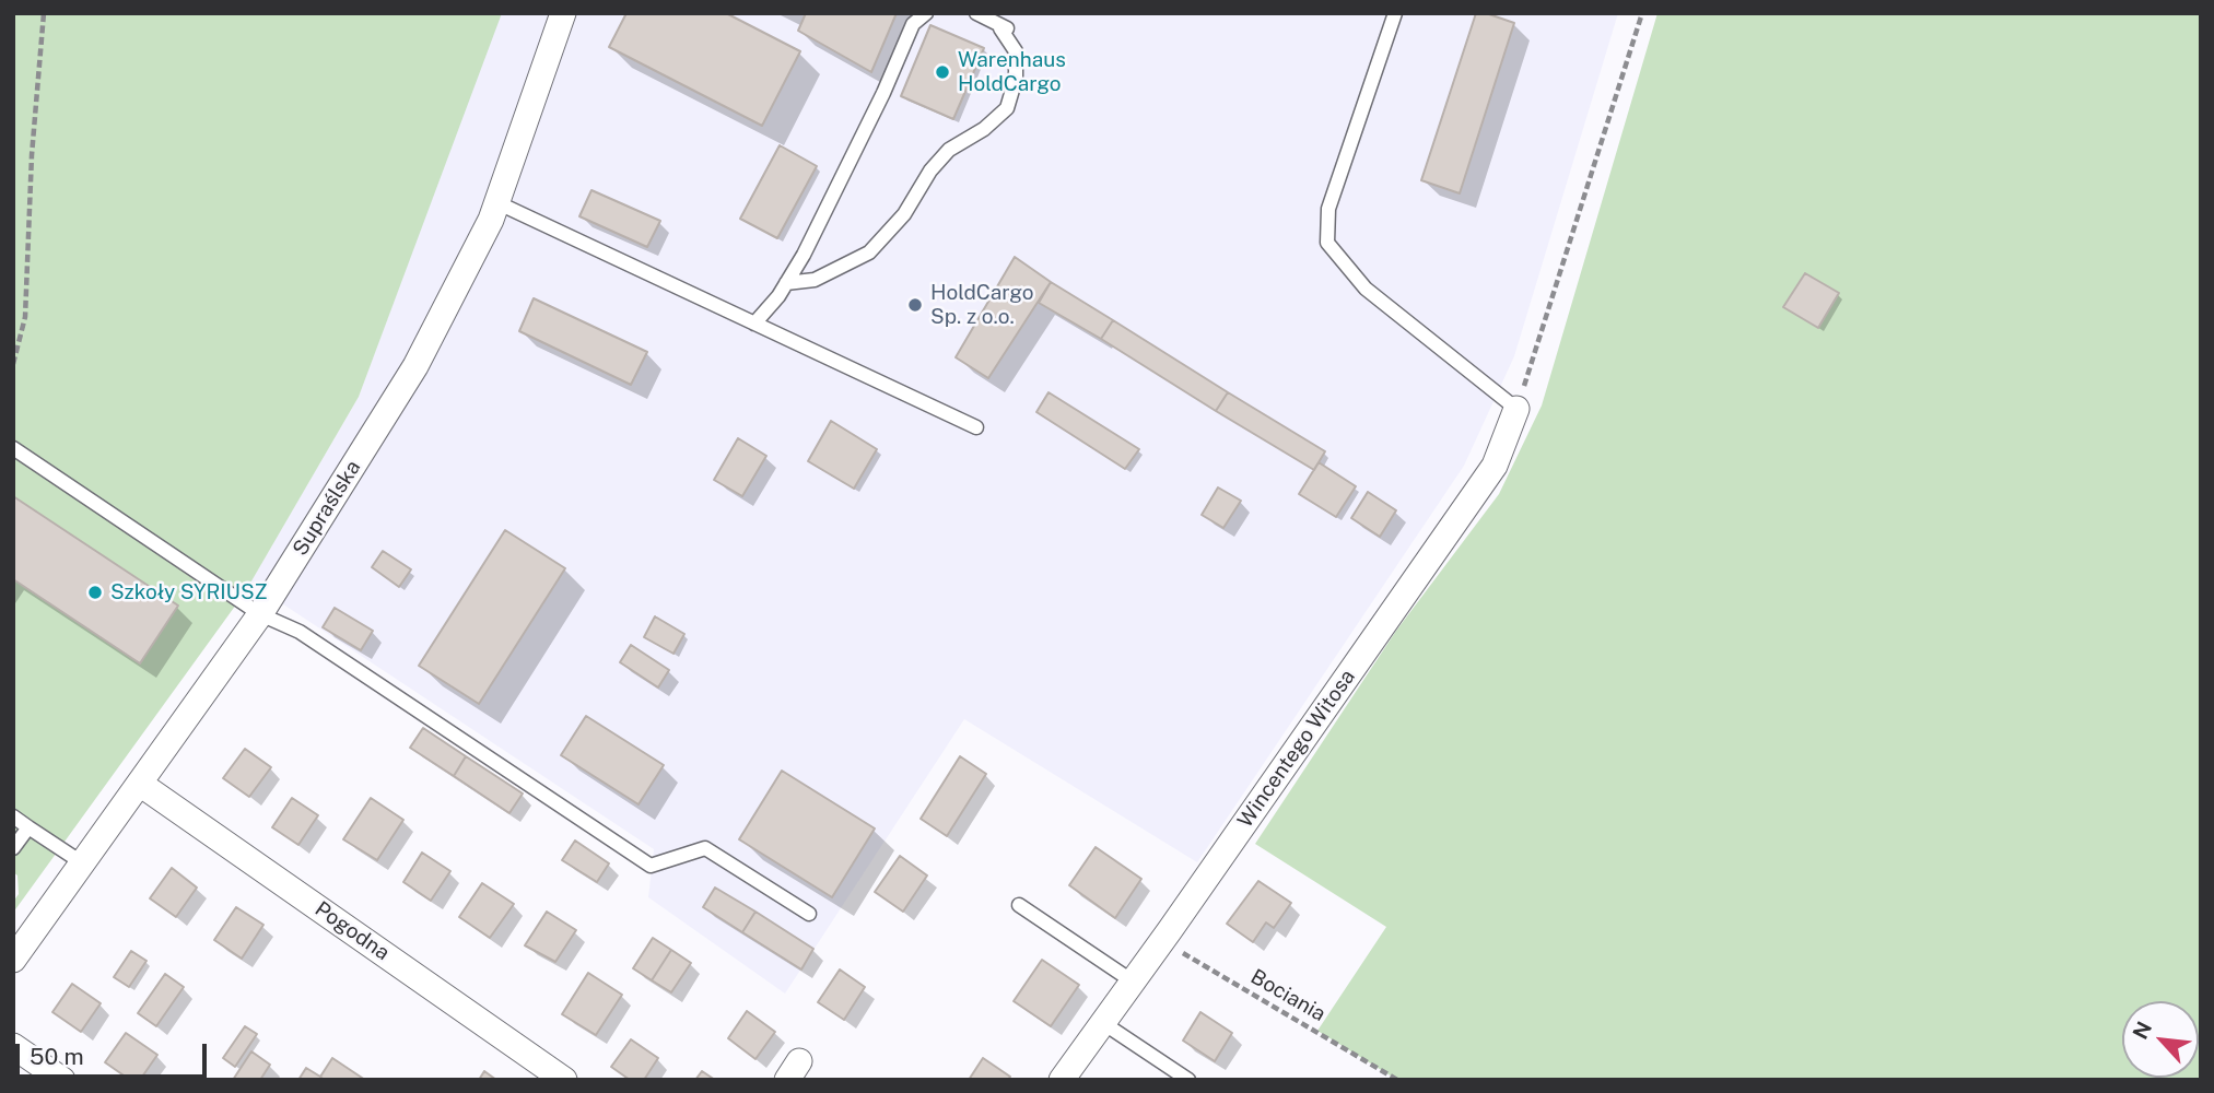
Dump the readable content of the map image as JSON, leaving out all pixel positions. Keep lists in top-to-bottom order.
{
  "streets": {
    "street": ["Supraślska", "Wincentego Witosa", "Pogodna"],
    "path": ["Bociania"]
  },
  "crossings": [
    ["Supraślska", "Pogodna"],
    ["Wincentego Witosa", "Bociania"]
  ],
  "places": ["Warenhaus HoldCargo", "HoldCargo Sp. z o.o.", "Szkoły SYRIUSZ"],
  "scale_bar": "50 m",
  "north": "top left"
}
